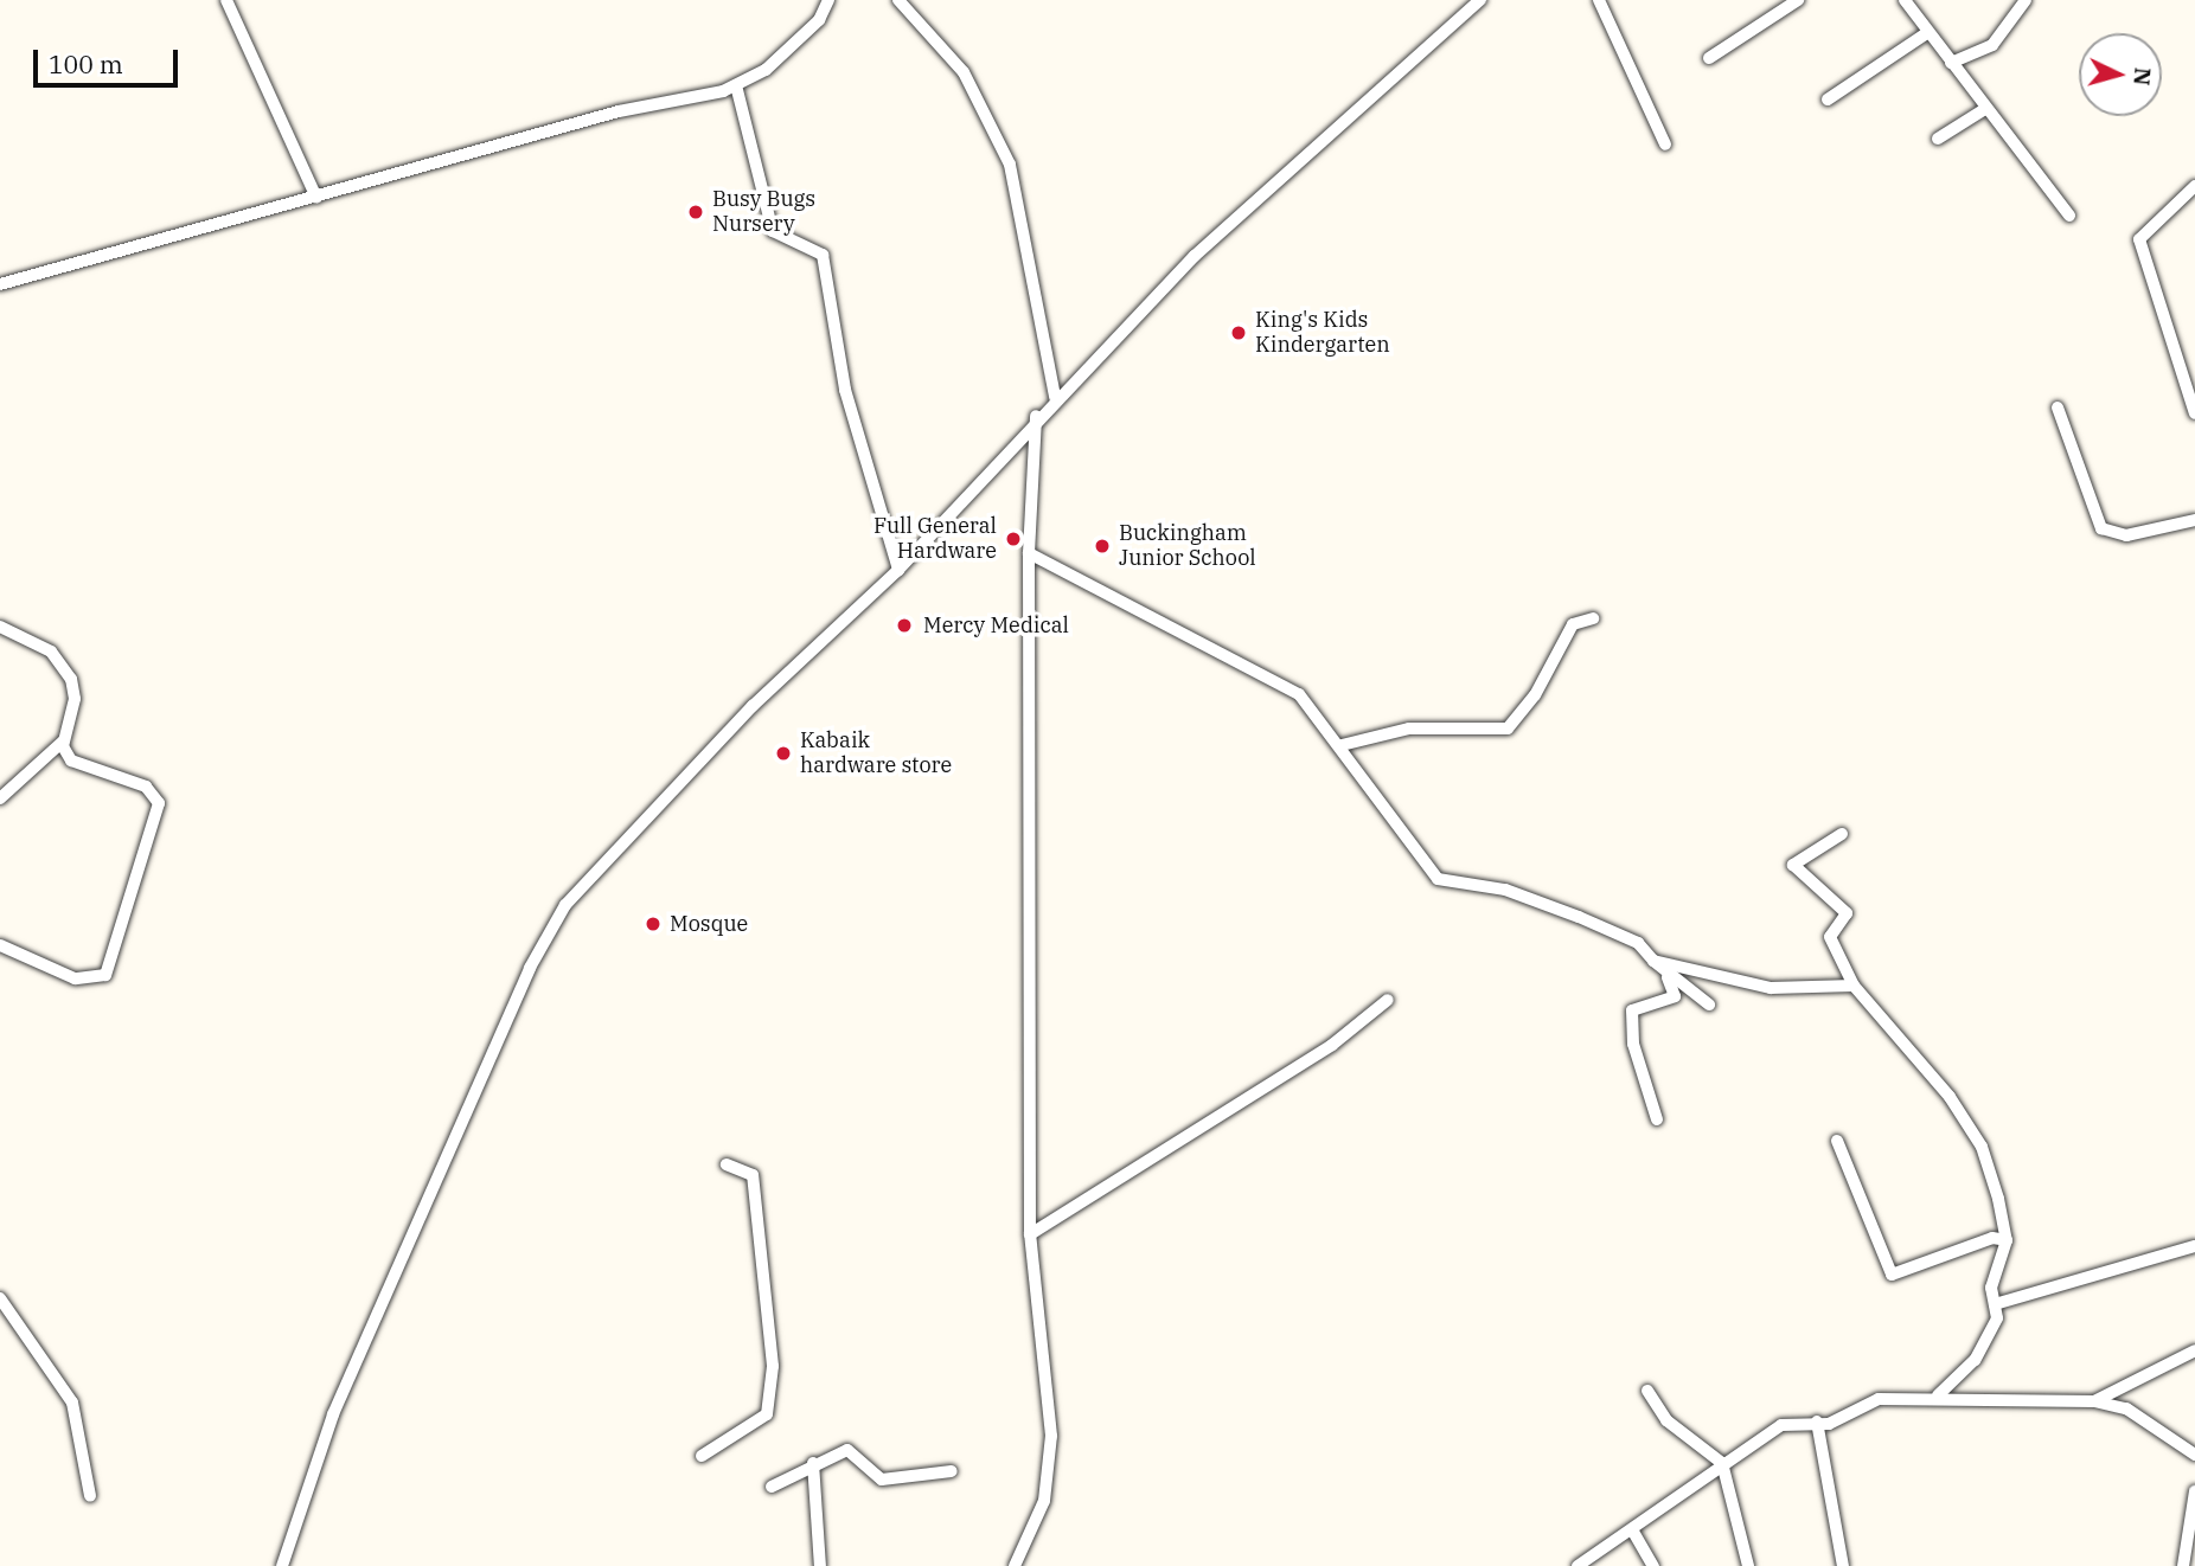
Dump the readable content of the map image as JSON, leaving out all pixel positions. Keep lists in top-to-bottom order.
{
  "places": [
    "Busy Bugs Nursery",
    "King's Kids Kindergarten",
    "Full General Hardware",
    "Buckingham Junior School",
    "Mercy Medical",
    "Kabaik hardware store",
    "Mosque"
  ],
  "scale_bar": "100 m",
  "north": "right"
}
